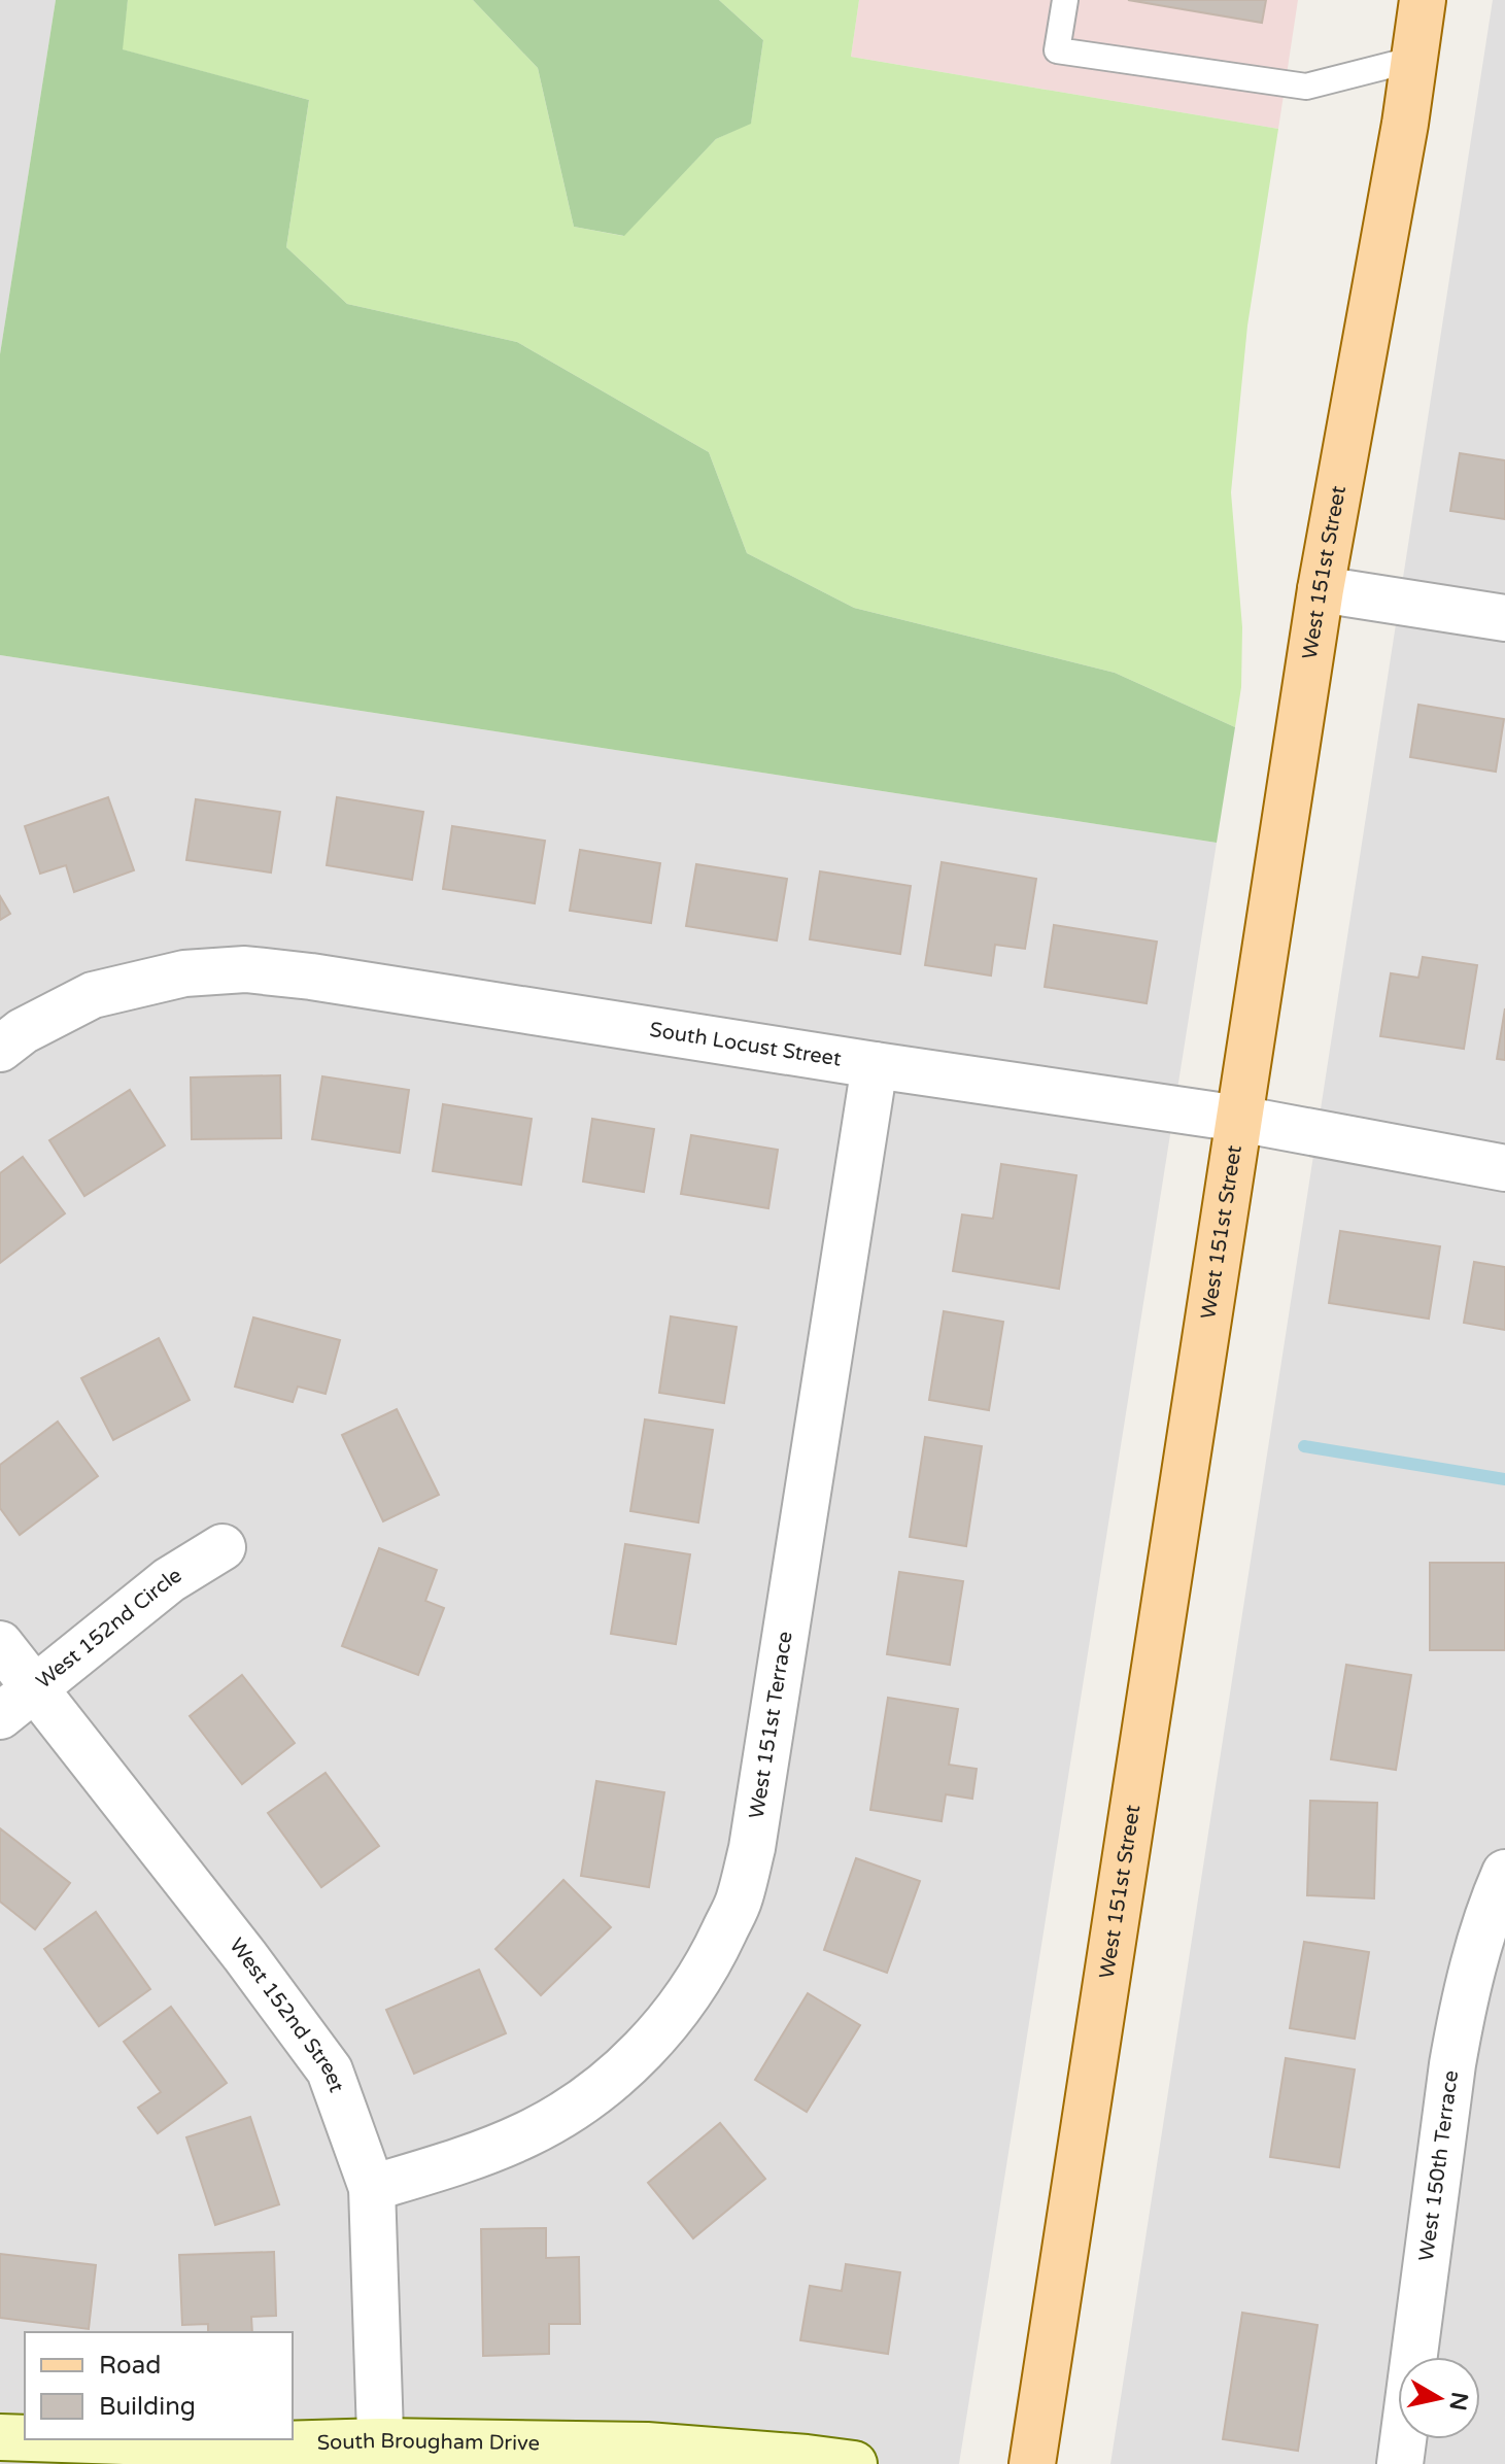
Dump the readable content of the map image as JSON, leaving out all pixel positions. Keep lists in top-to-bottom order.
{
  "streets": {
    "main road": ["West 151st Street"],
    "street": [
      "South Locust Street",
      "West 152nd Circle",
      "West 151st Terrace",
      "West 152nd Street",
      "West 150th Terrace",
      "South Brougham Drive"
    ]
  },
  "crossings": [
    ["West 151st Street", "South Locust Street"],
    ["South Locust Street", "West 151st Terrace"],
    ["West 152nd Circle", "West 152nd Street"],
    ["West 151st Terrace", "West 152nd Street"],
    ["West 152nd Street", "South Brougham Drive"]
  ],
  "legend": ["Road", "Building"],
  "north": "right"
}
